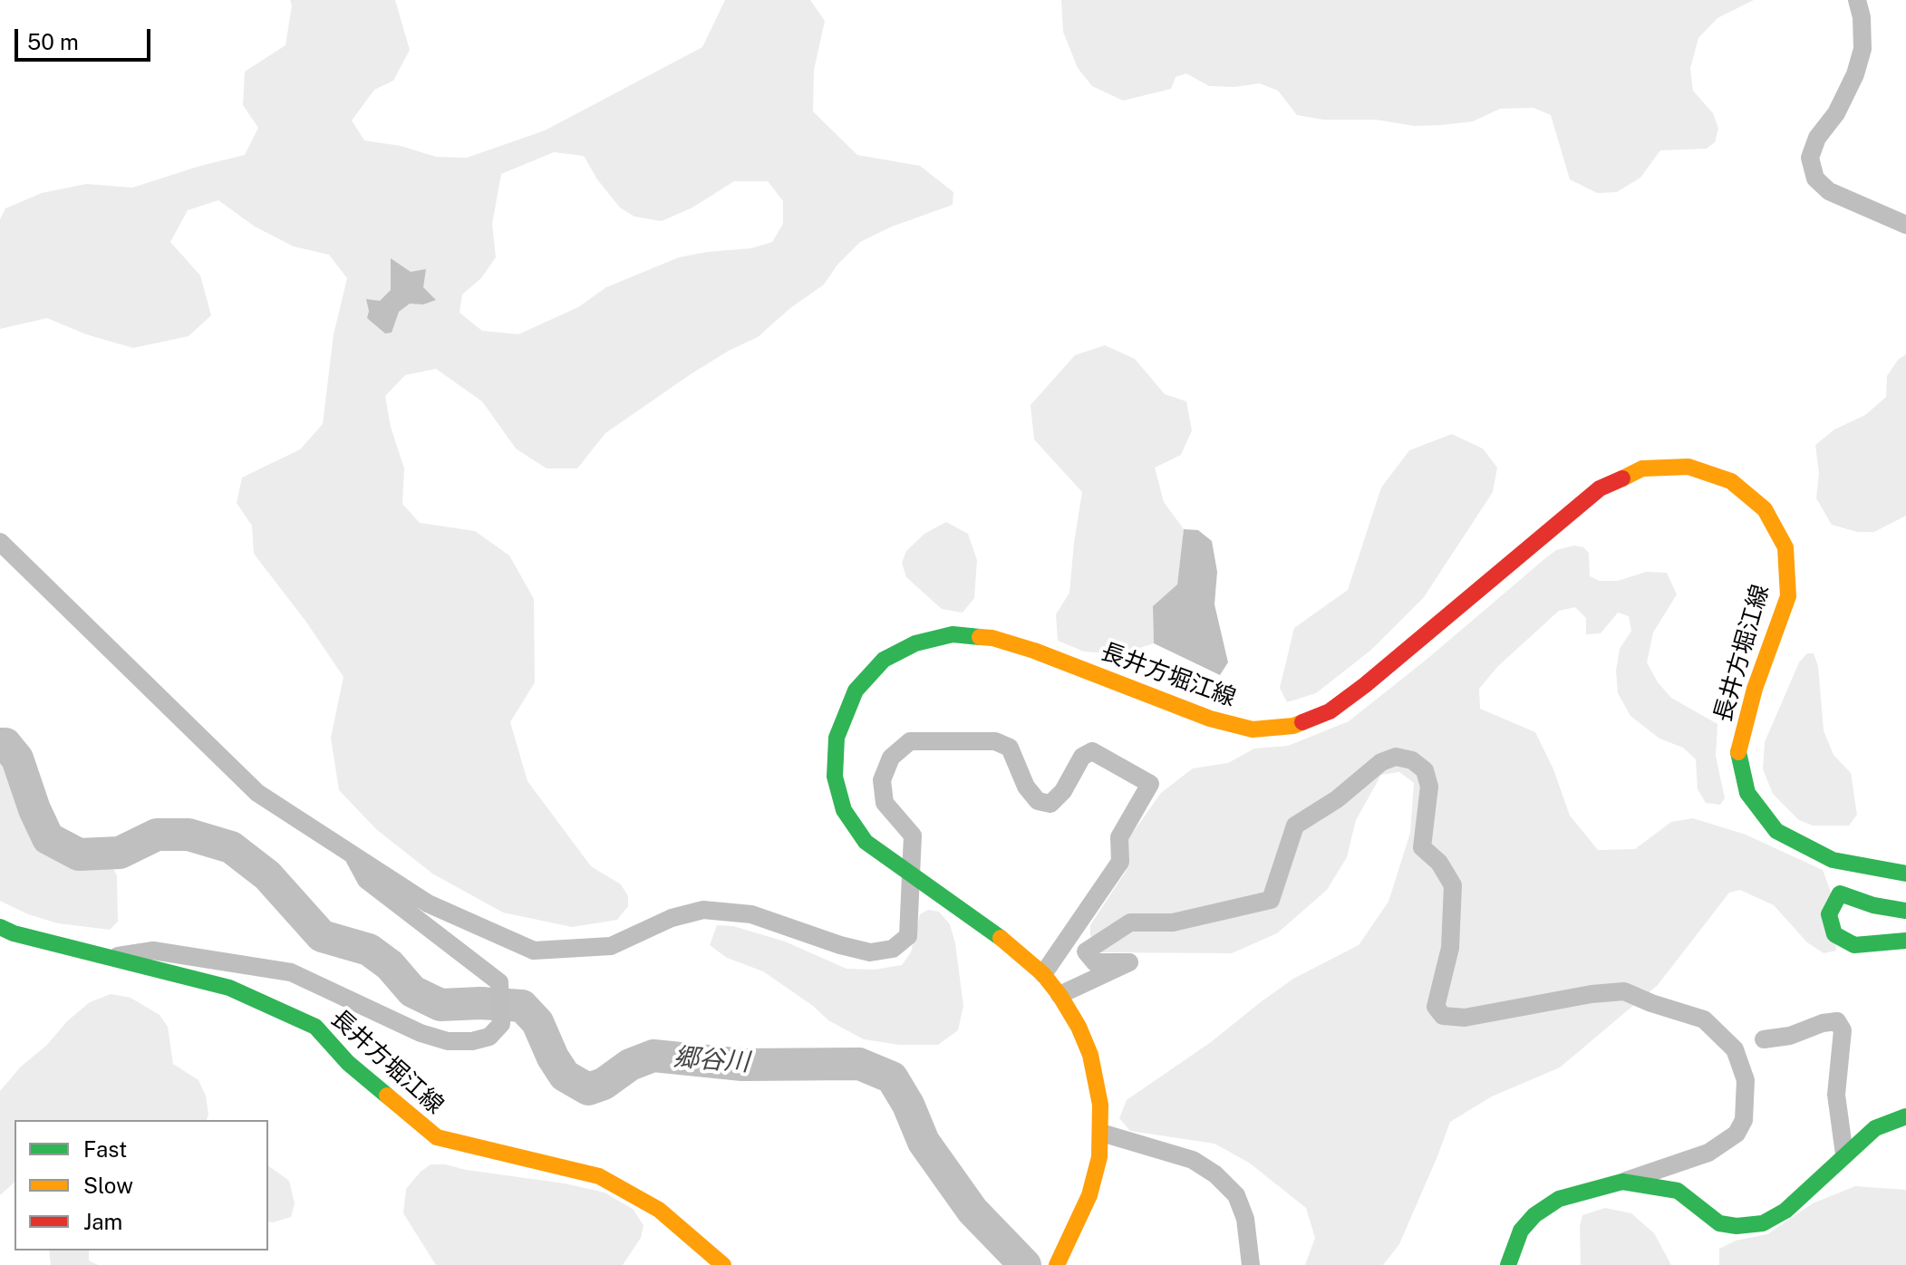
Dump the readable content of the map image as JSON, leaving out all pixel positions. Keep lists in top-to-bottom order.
{
  "streets": {
    "main road": ["長井方堀江線"]
  },
  "water": ["郷谷川"],
  "legend": ["Fast", "Slow", "Jam"],
  "scale_bar": "50 m"
}
